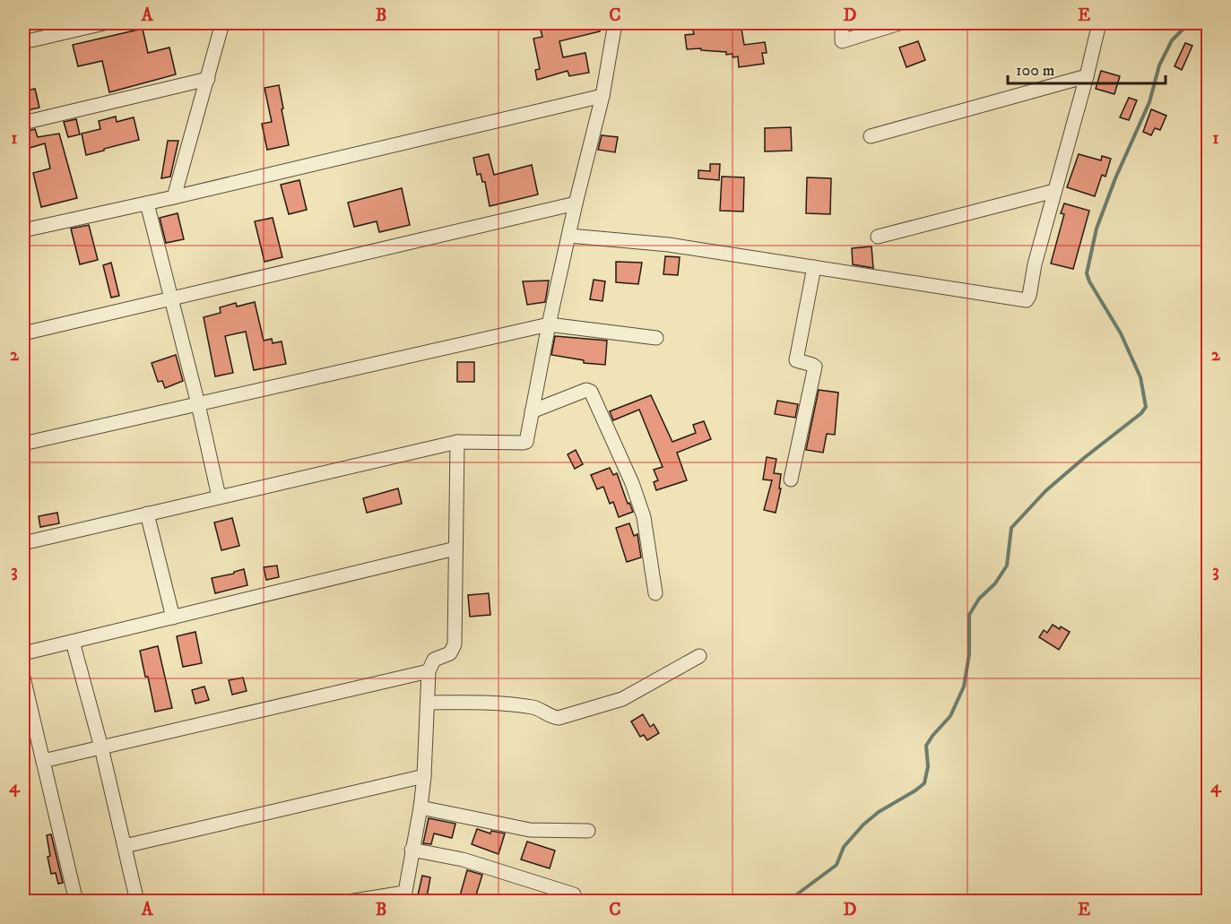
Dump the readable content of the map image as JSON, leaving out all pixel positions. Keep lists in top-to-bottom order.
{
  "scale_bar": "100 m",
  "grid": {
    "columns": [
      "A",
      "B",
      "C",
      "D",
      "E"
    ],
    "rows": [
      "1",
      "2",
      "3",
      "4"
    ]
  }
}
